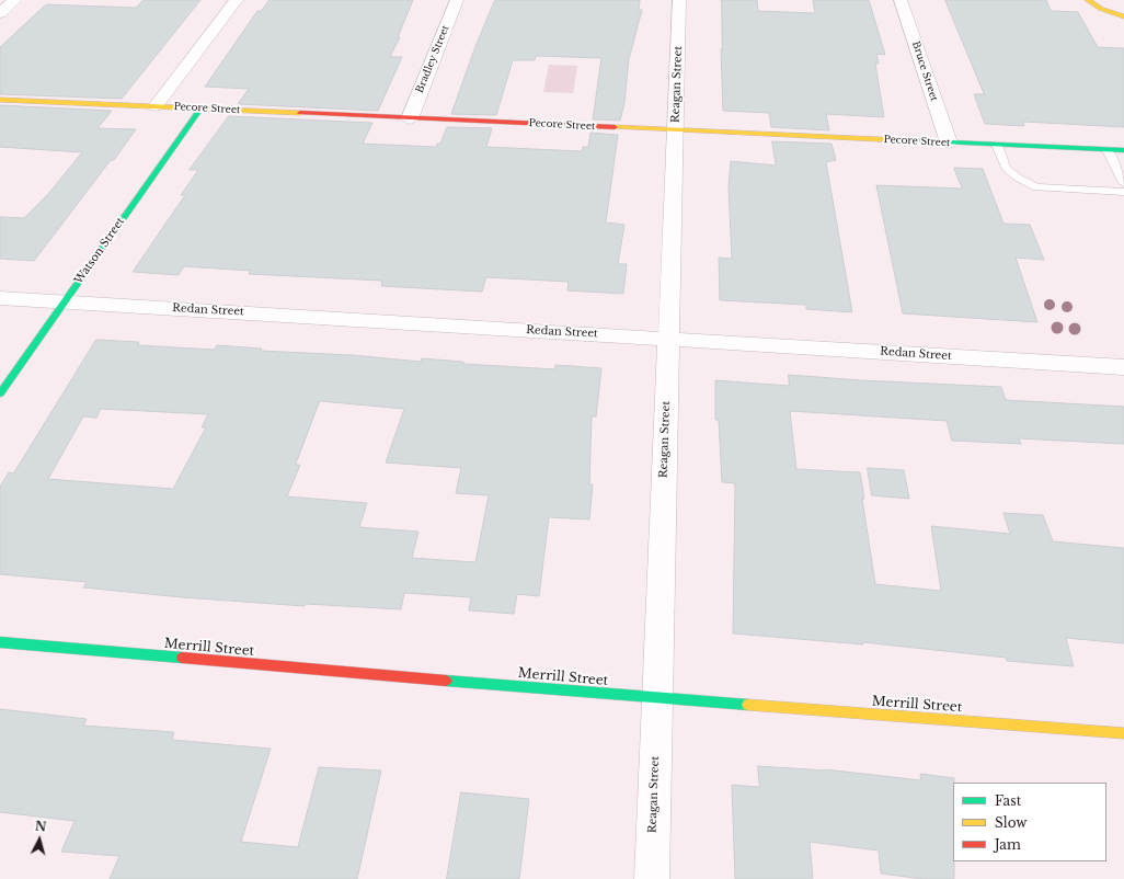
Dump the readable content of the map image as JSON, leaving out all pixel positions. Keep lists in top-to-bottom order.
{
  "streets": {
    "street": [
      "Bradley Street",
      "Bruce Street",
      "Reagan Street",
      "Pecore Street",
      "Watson Street",
      "Redan Street",
      "Merrill Street"
    ]
  },
  "crossings": [
    ["Bradley Street", "Pecore Street"],
    ["Bruce Street", "Pecore Street"],
    ["Reagan Street", "Pecore Street"],
    ["Reagan Street", "Redan Street"],
    ["Reagan Street", "Merrill Street"],
    ["Pecore Street", "Watson Street"],
    ["Watson Street", "Redan Street"]
  ],
  "legend": ["Fast", "Slow", "Jam"],
  "north": "top"
}
